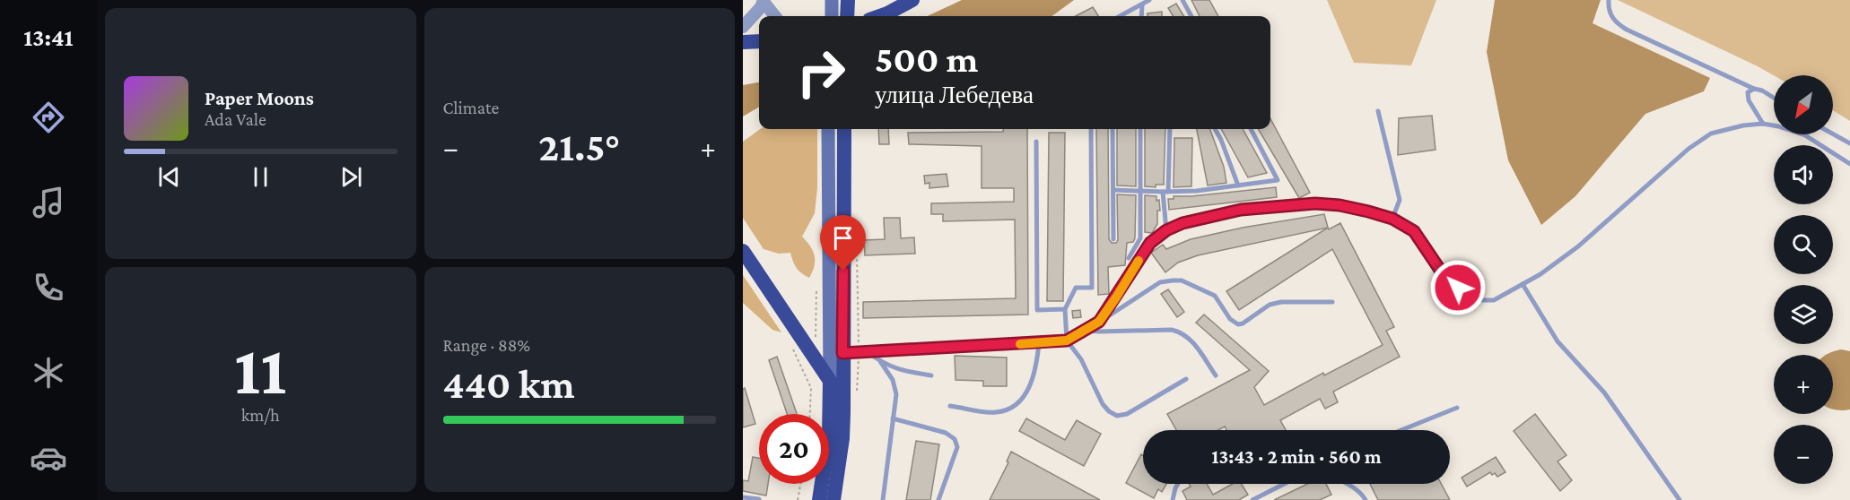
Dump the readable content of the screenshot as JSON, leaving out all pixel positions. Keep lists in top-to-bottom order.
{
  "north": "bottom left",
  "page": {
    "tabs": "13:41",
    "tile": [
      "Climate",
      ["11", "km/h"],
      ["Range · 88%", "440 km"]
    ],
    "turn": ["500 m", "улица Лебедева"],
    "map_buttons": ["+", "−"],
    "song": ["Paper Moons", "Ada Vale"],
    "heat": ["−", "21.5°", "+"],
    "limit": "20",
    "trip": "13:43 · 2 min · 560 m"
  }
}
